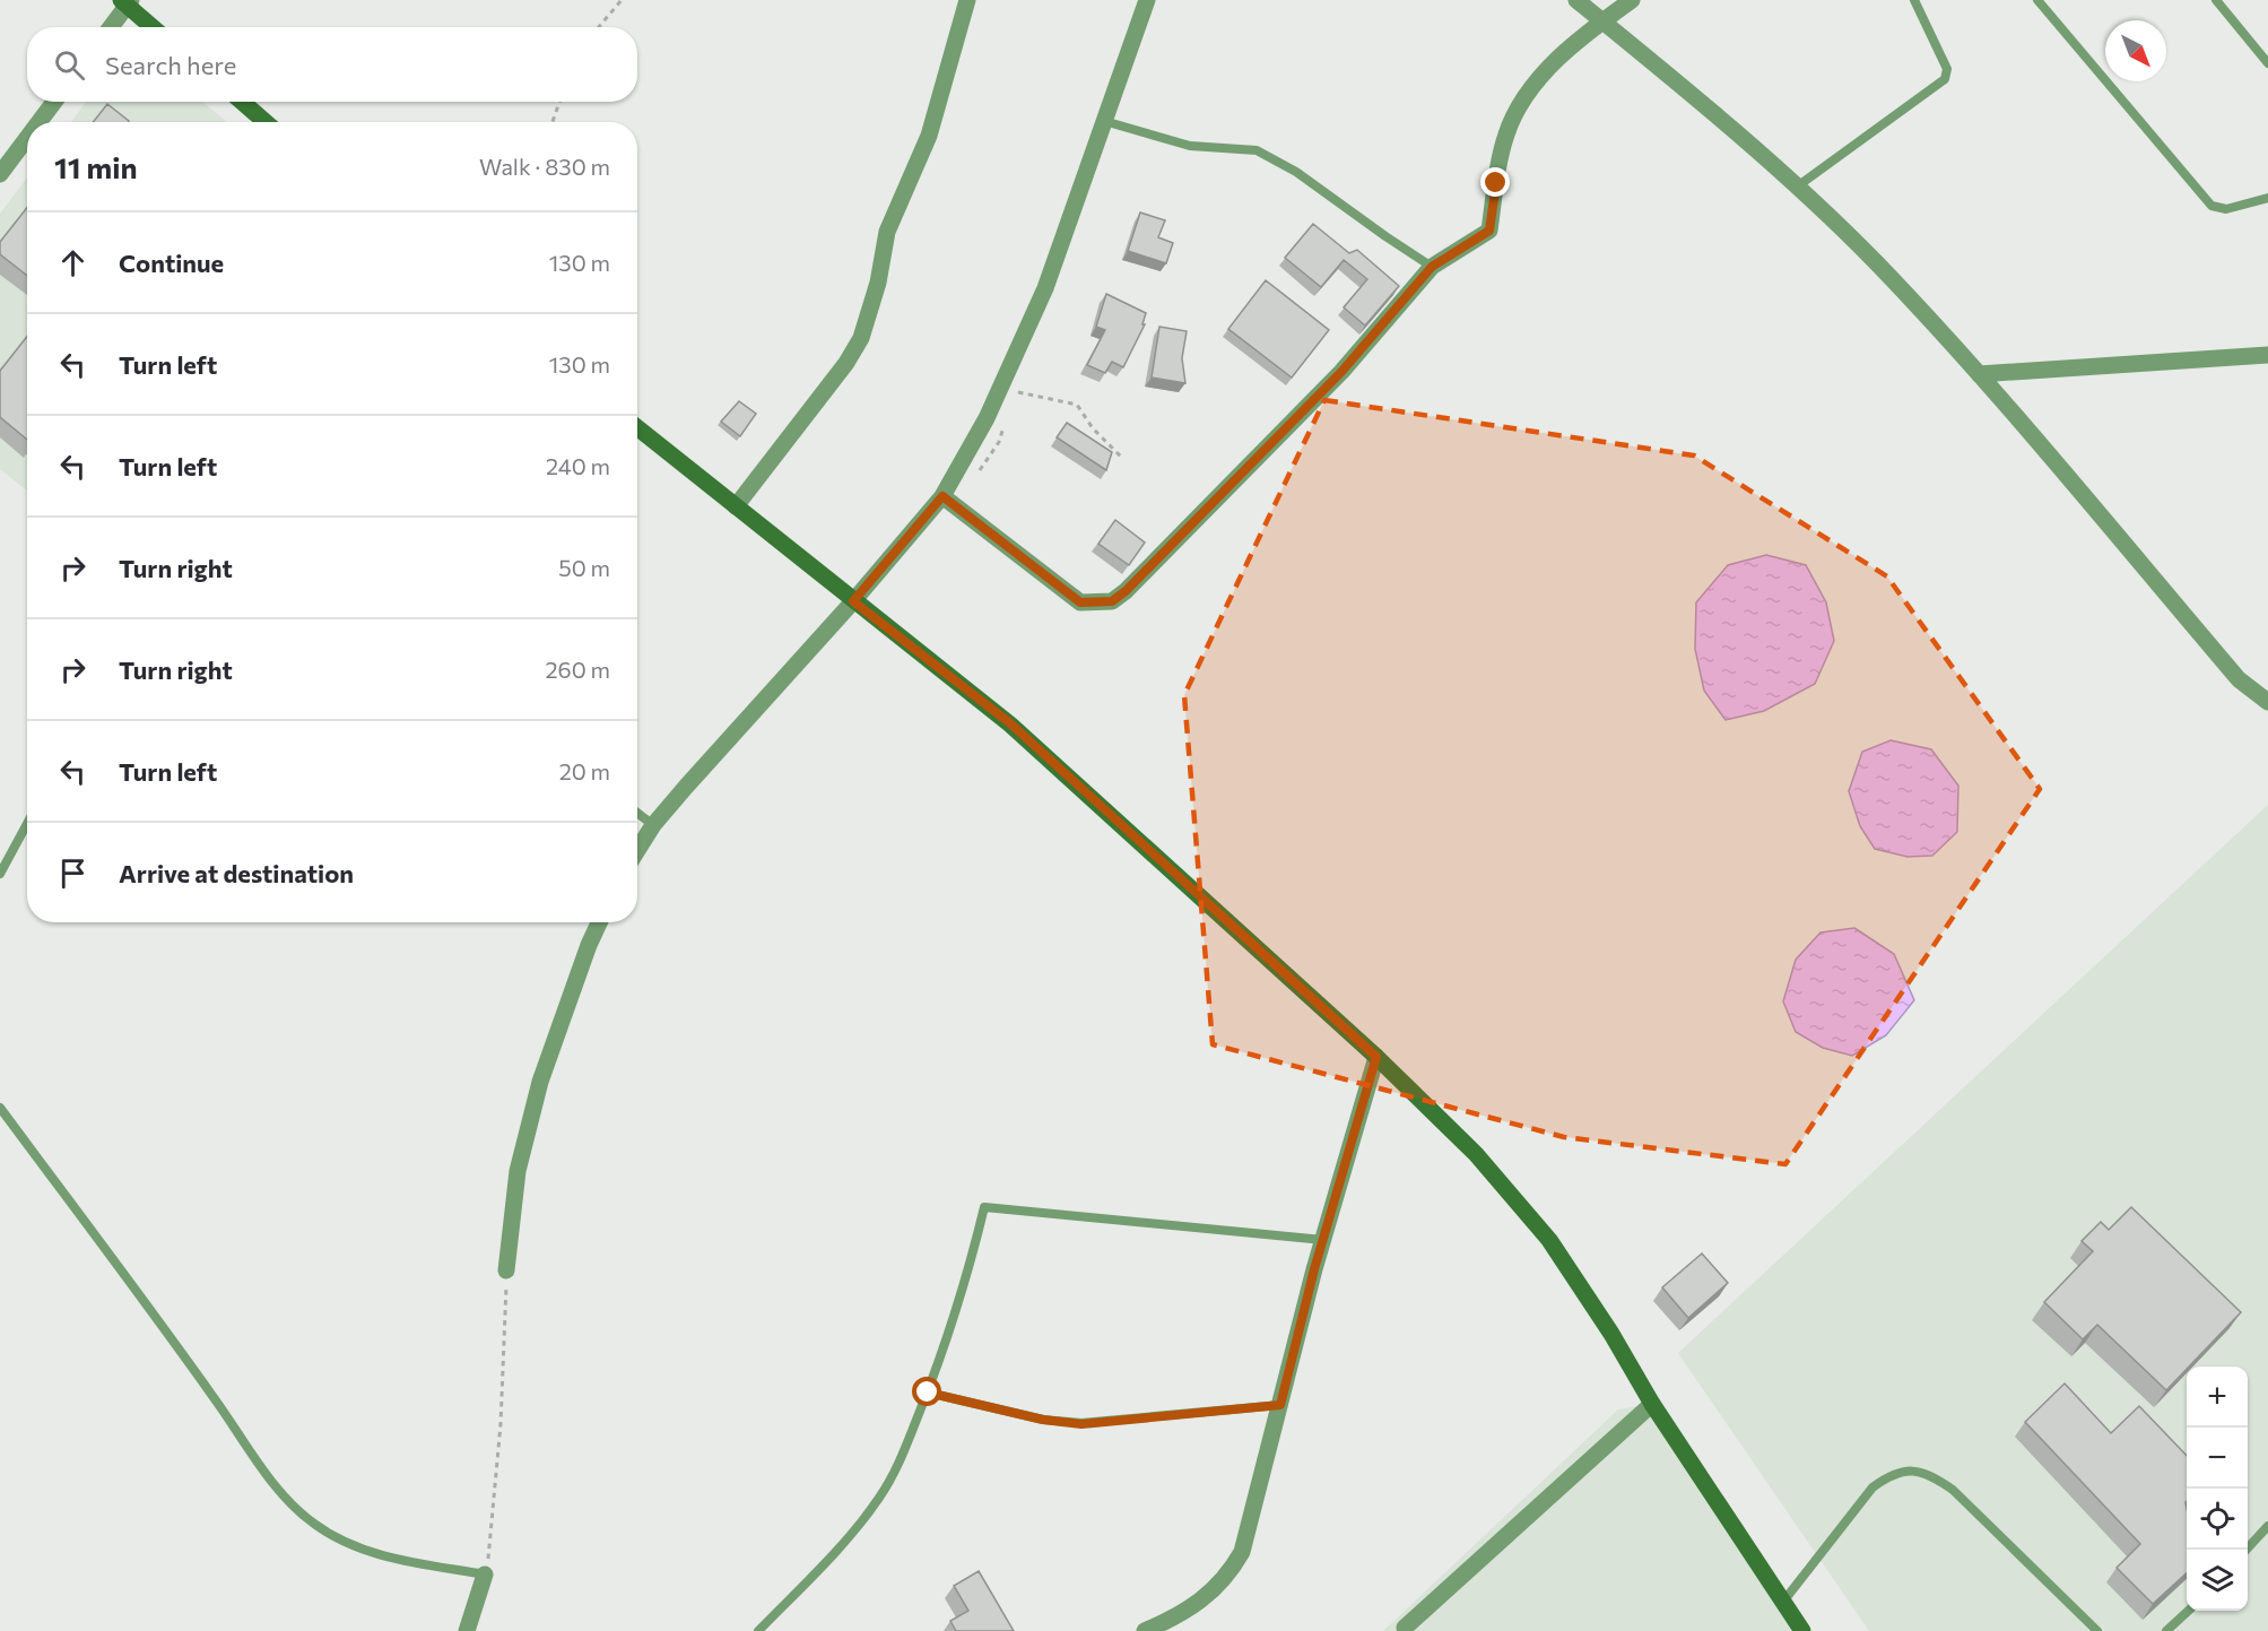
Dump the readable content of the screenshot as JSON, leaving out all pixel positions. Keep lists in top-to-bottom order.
{
  "north": "bottom right",
  "page": {
    "search": "Search here",
    "heading": ["11 min", "Walk · 830 m"],
    "list": [
      ["Continue", "130 m"],
      ["Turn left", "130 m"],
      ["Turn left", "240 m"],
      ["Turn right", "50 m"],
      ["Turn right", "260 m"],
      ["Turn left", "20 m"],
      "Arrive at destination"
    ],
    "map_buttons": ["+", "−"]
  }
}
